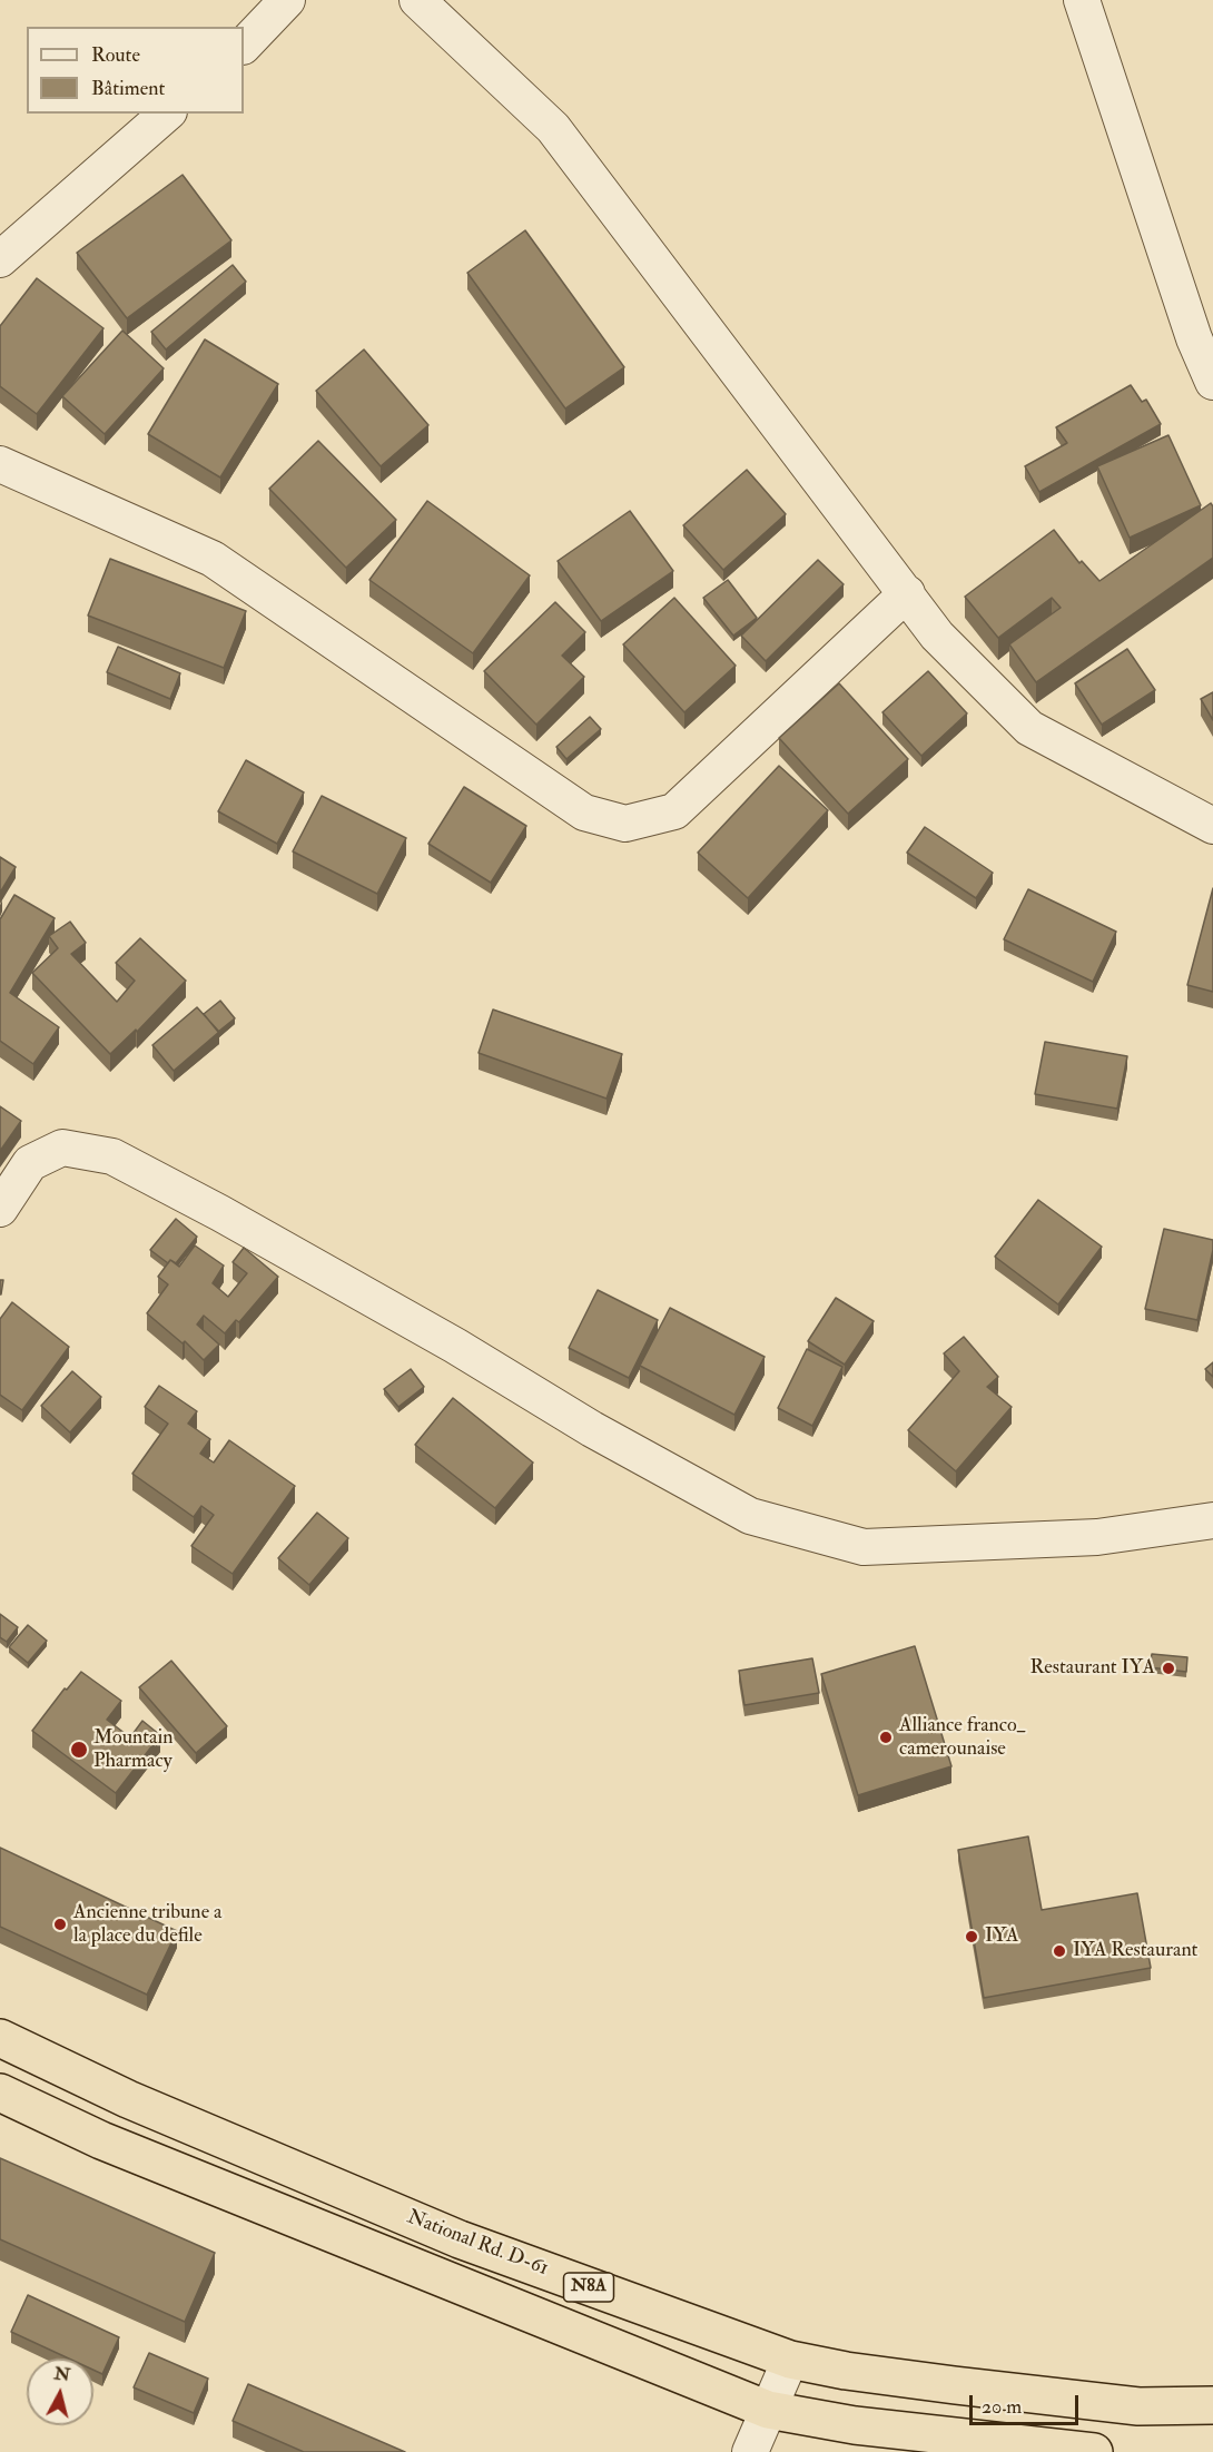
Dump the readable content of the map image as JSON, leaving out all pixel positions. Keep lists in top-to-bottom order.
{
  "streets": {
    "highway": ["National Rd. D-61", "N8A"]
  },
  "places": [
    "Restaurant IYA",
    "Alliance franco_ camerounaise",
    "Mountain Pharmacy",
    "Ancienne tribune a la place du defile",
    "IYA",
    "IYA Restaurant"
  ],
  "legend": ["Route", "Bâtiment"],
  "scale_bar": "20 m",
  "north": "top"
}
